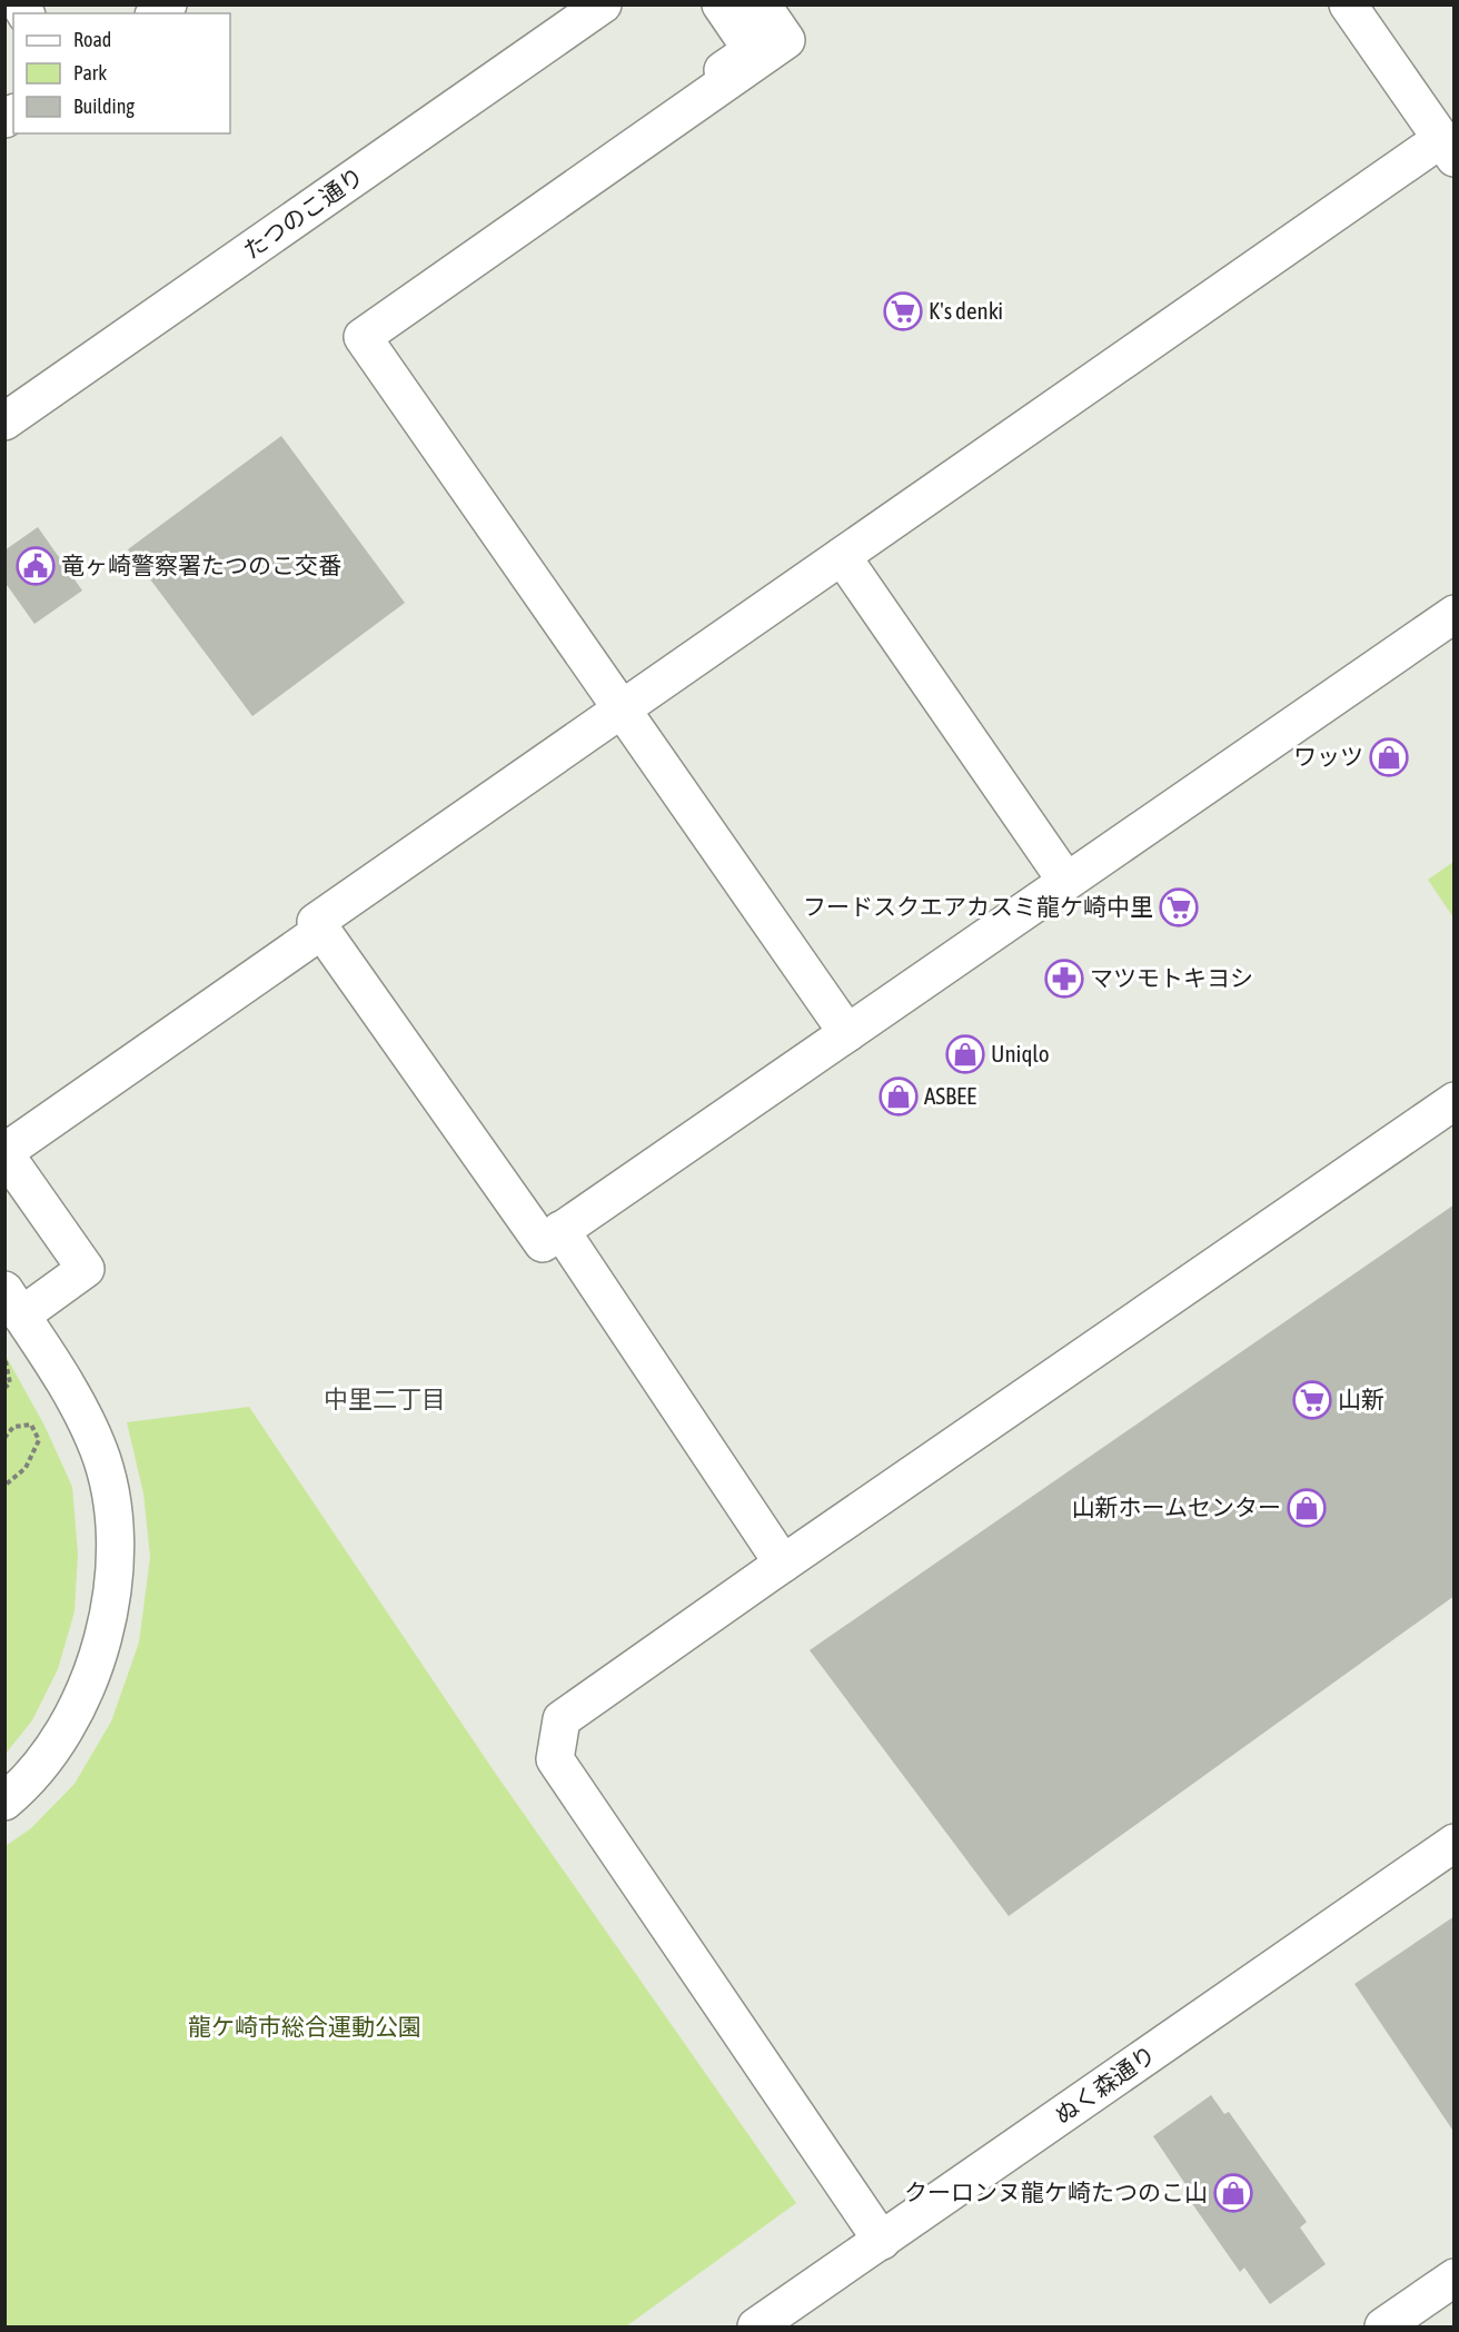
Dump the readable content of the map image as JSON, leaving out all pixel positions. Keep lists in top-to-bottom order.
{
  "streets": {
    "street": ["たつのこ通り", "ぬく森通り"]
  },
  "districts": ["中里二丁目"],
  "parks": ["龍ケ崎市総合運動公園"],
  "places": {
    "supermarket": ["K's denki", "フードスクエアカスミ龍ケ崎中里", "山新"],
    "public building": ["竜ヶ崎警察署たつのこ交番"],
    "shop": [
      "ワッツ",
      "Uniqlo",
      "ASBEE",
      "山新ホームセンター",
      "クーロンヌ龍ケ崎たつのこ山"
    ],
    "pharmacy": ["マツモトキヨシ"]
  },
  "legend": ["Road", "Park", "Building"]
}
